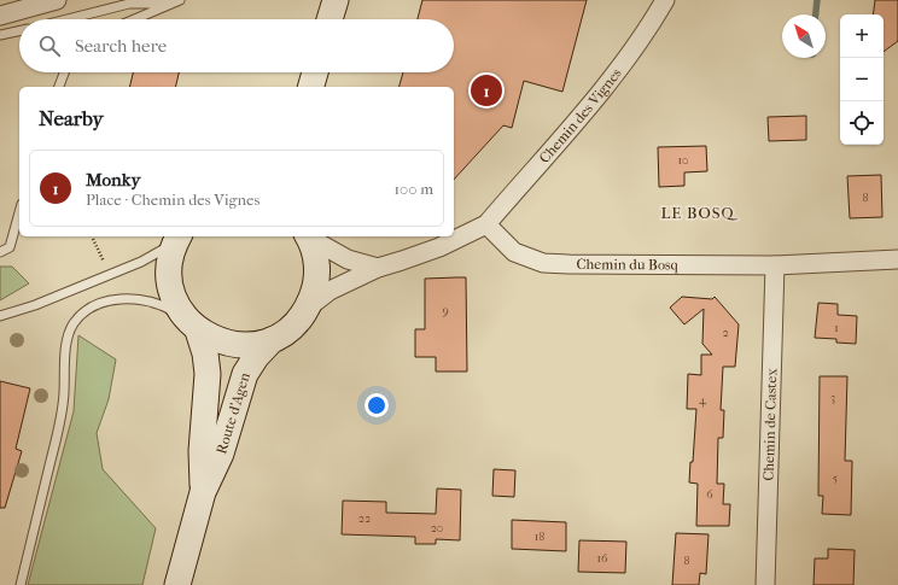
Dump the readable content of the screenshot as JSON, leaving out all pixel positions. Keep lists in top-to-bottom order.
{
  "streets": {
    "main road": ["Route d'Agen"],
    "street": ["Chemin des Vignes", "Chemin du Bosq", "Chemin de Castex"]
  },
  "crossings": [
    ["Chemin des Vignes", "Chemin du Bosq"],
    ["Chemin du Bosq", "Chemin de Castex"]
  ],
  "districts": ["LE BOSQ"],
  "house_numbers": [
    "10",
    "8",
    "9",
    "1",
    "2",
    "3",
    "4",
    "5",
    "6",
    "22",
    "20",
    "18",
    "16",
    "8"
  ],
  "north": "top left",
  "page": {
    "map_buttons": ["+", "−"],
    "search": "Search here",
    "pins": "1",
    "heading": "Nearby",
    "list": [
      {
        "mark": "1",
        "name": "Monky",
        "note": "Place · Chemin des Vignes",
        "value": "100 m"
      }
    ]
  }
}
